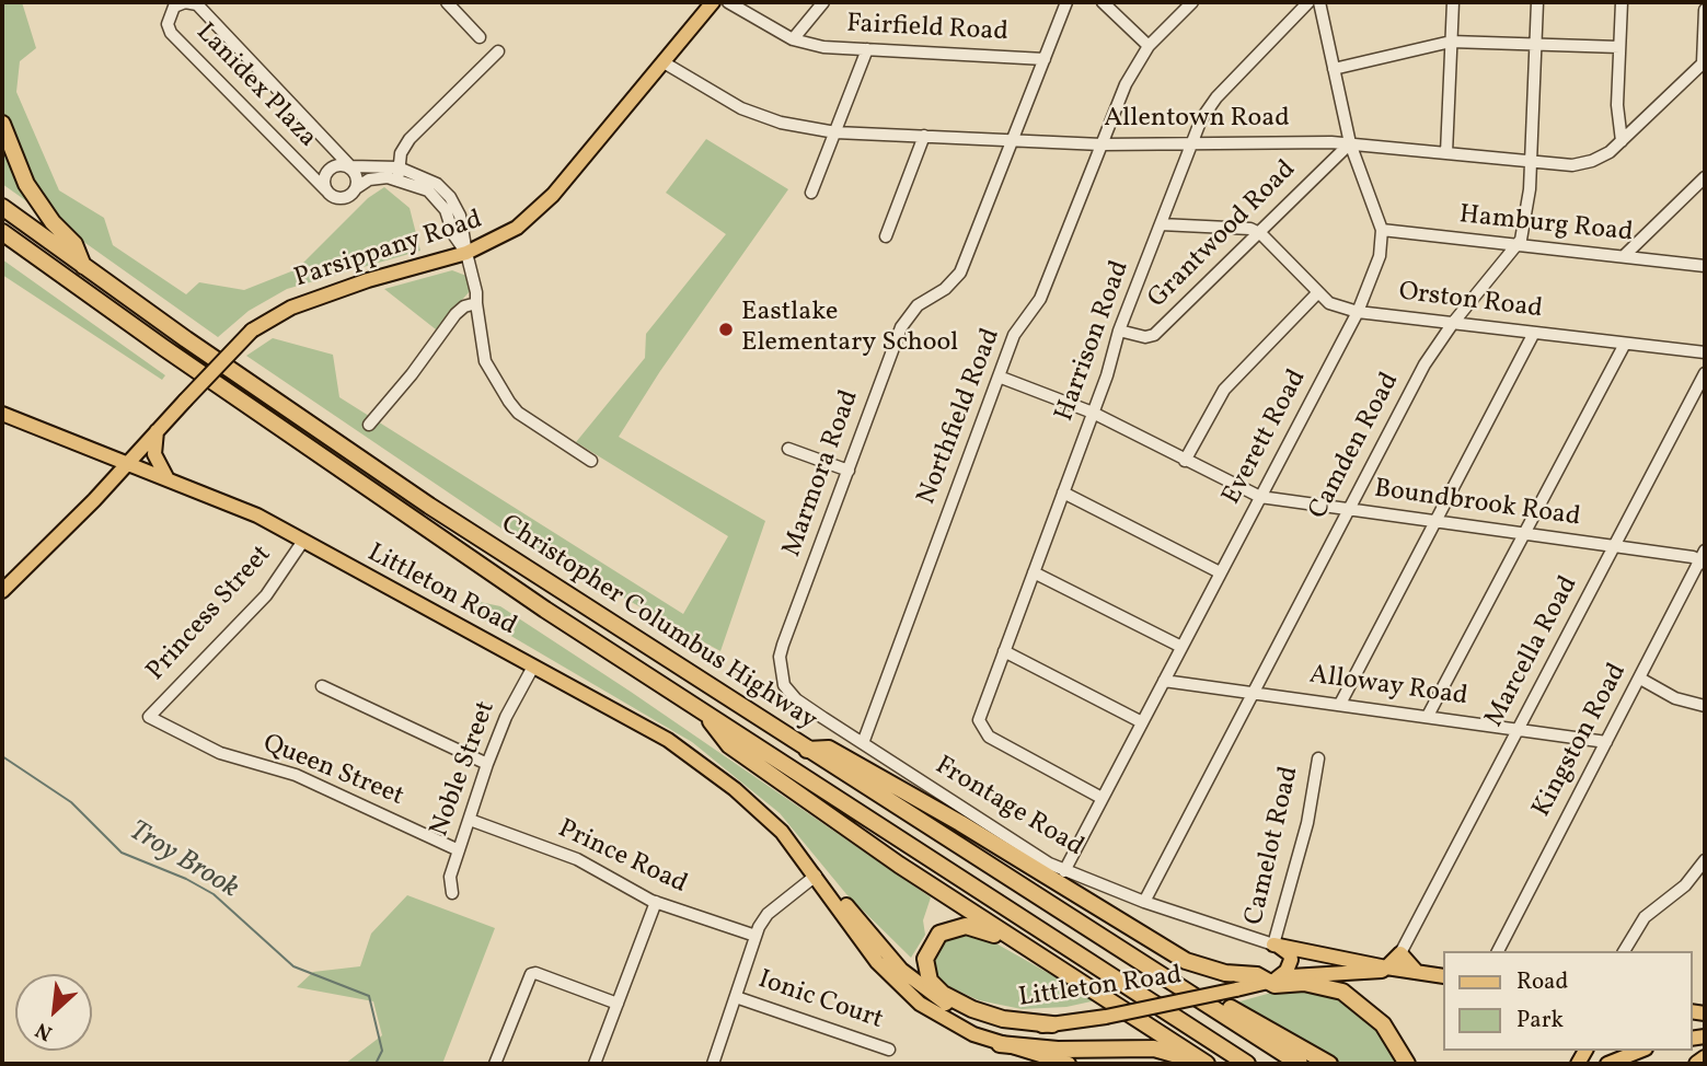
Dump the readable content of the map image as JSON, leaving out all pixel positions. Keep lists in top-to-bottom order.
{
  "streets": {
    "highway": ["Christopher Columbus Highway"],
    "main road": ["Parsippany Road", "Littleton Road"],
    "street": [
      "Fairfield Road",
      "Lanidex Plaza",
      "Allentown Road",
      "Hamburg Road",
      "Grantwood Road",
      "Orston Road",
      "Harrison Road",
      "Northfield Road",
      "Everett Road",
      "Camden Road",
      "Marmora Road",
      "Boundbrook Road",
      "Princess Street",
      "Marcella Road",
      "Alloway Road",
      "Kingston Road",
      "Noble Street",
      "Queen Street",
      "Frontage Road",
      "Camelot Road",
      "Prince Road",
      "Ionic Court"
    ]
  },
  "crossings": [
    ["Fairfield Road", "Marmora Road"],
    ["Allentown Road", "Grantwood Road"],
    ["Allentown Road", "Parsippany Road"],
    ["Allentown Road", "Harrison Road"],
    ["Allentown Road", "Northfield Road"],
    ["Allentown Road", "Camden Road"],
    ["Allentown Road", "Marmora Road"],
    ["Hamburg Road", "Everett Road"],
    ["Hamburg Road", "Camden Road"],
    ["Grantwood Road", "Orston Road"],
    ["Grantwood Road", "Harrison Road"],
    ["Parsippany Road", "Littleton Road"],
    ["Orston Road", "Everett Road"],
    ["Orston Road", "Camden Road"],
    ["Harrison Road", "Everett Road"],
    ["Harrison Road", "Boundbrook Road"],
    ["Northfield Road", "Boundbrook Road"],
    ["Northfield Road", "Frontage Road"],
    ["Everett Road", "Boundbrook Road"],
    ["Everett Road", "Alloway Road"],
    ["Everett Road", "Frontage Road"],
    ["Camden Road", "Boundbrook Road"],
    ["Camden Road", "Alloway Road"],
    ["Camden Road", "Frontage Road"],
    ["Marmora Road", "Frontage Road"],
    ["Boundbrook Road", "Marcella Road"],
    ["Boundbrook Road", "Kingston Road"],
    ["Littleton Road", "Princess Street"],
    ["Littleton Road", "Noble Street"],
    ["Princess Street", "Queen Street"],
    ["Marcella Road", "Alloway Road"],
    ["Alloway Road", "Kingston Road"],
    ["Noble Street", "Queen Street"],
    ["Noble Street", "Prince Road"],
    ["Frontage Road", "Camelot Road"]
  ],
  "water": ["Troy Brook"],
  "places": ["Eastlake Elementary School"],
  "legend": ["Road", "Park"],
  "north": "bottom left"
}
